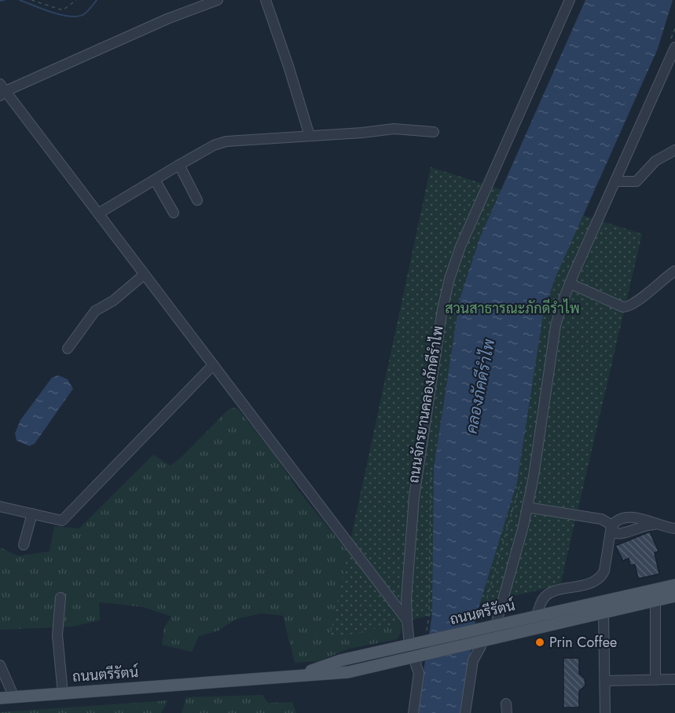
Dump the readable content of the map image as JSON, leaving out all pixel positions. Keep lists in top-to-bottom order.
{
  "streets": {
    "main road": ["ถนนตรีรัตน์"]
  },
  "water": ["คลองภัคดีรำไพ"],
  "parks": ["สวนสาธารณะภักดีรำไพ"],
  "places": ["Prin Coffee"]
}
